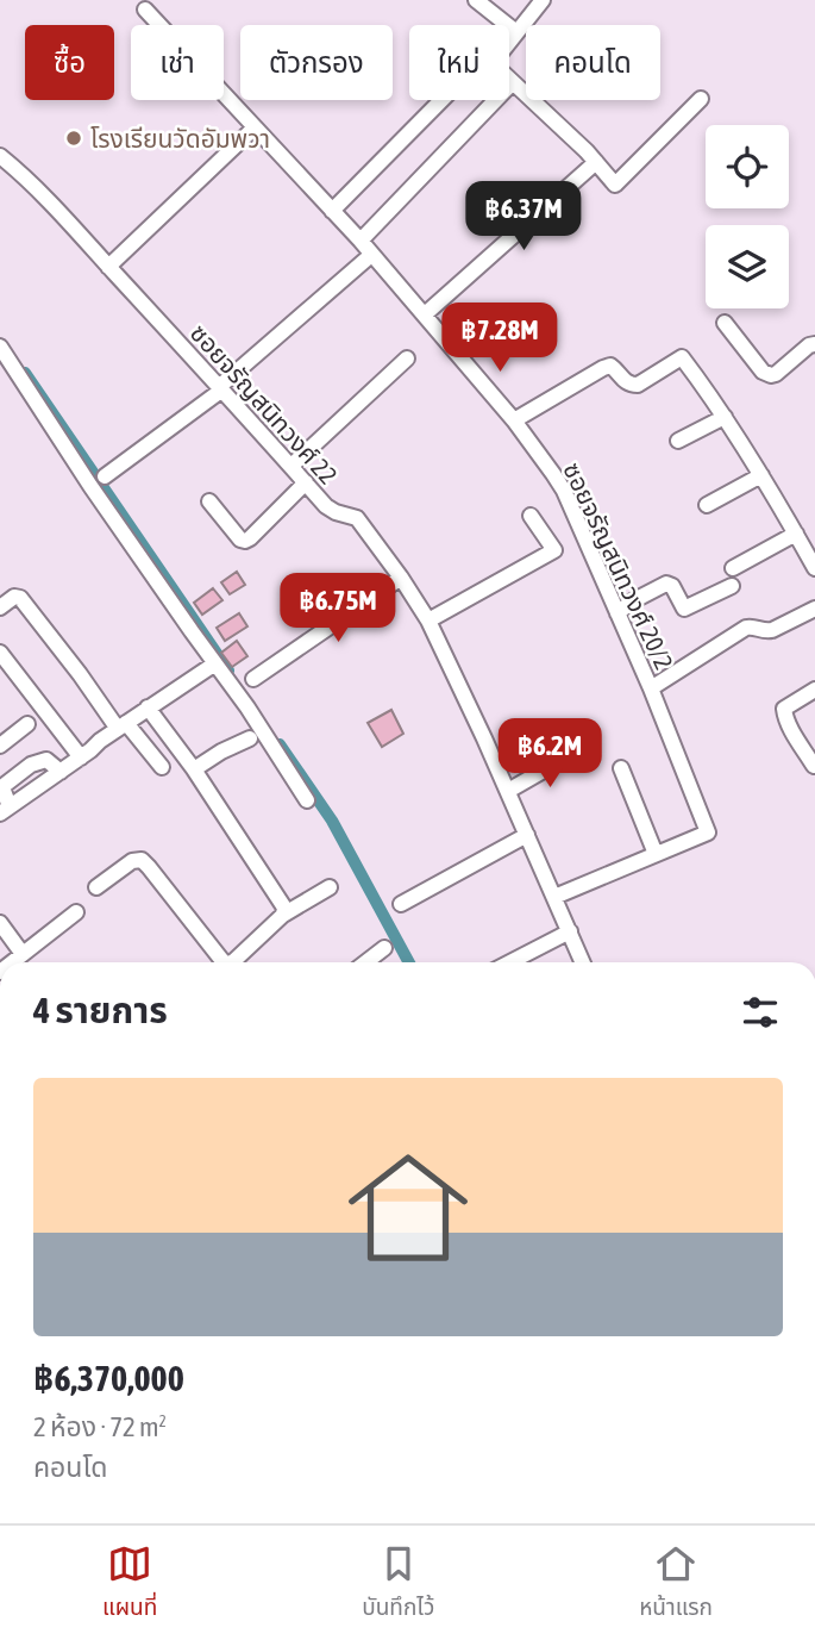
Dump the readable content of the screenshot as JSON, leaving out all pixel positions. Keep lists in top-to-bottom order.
{
  "streets": {
    "street": ["ซอยจรัญสนิทวงศ์ 22", "ซอยจรัญสนิทวงศ์ 20/2"]
  },
  "places": ["โรงเรียนวัดอัมพวา"],
  "page": {
    "chip": [
      "ซื้อ",
      "เช่า",
      "ตัวกรอง",
      "ใหม่",
      "คอนโด"
    ],
    "price": [
      "฿6.37M",
      "฿7.28M",
      "฿6.75M",
      "฿6.2M"
    ],
    "heading": "4 รายการ",
    "list": [
      {
        "name": "฿6,370,000",
        "note": "2 ห้อง · 72 m² · คอนโด"
      }
    ],
    "tabs": ["แผนที่", "บันทึกไว้", "หน้าแรก"]
  }
}
